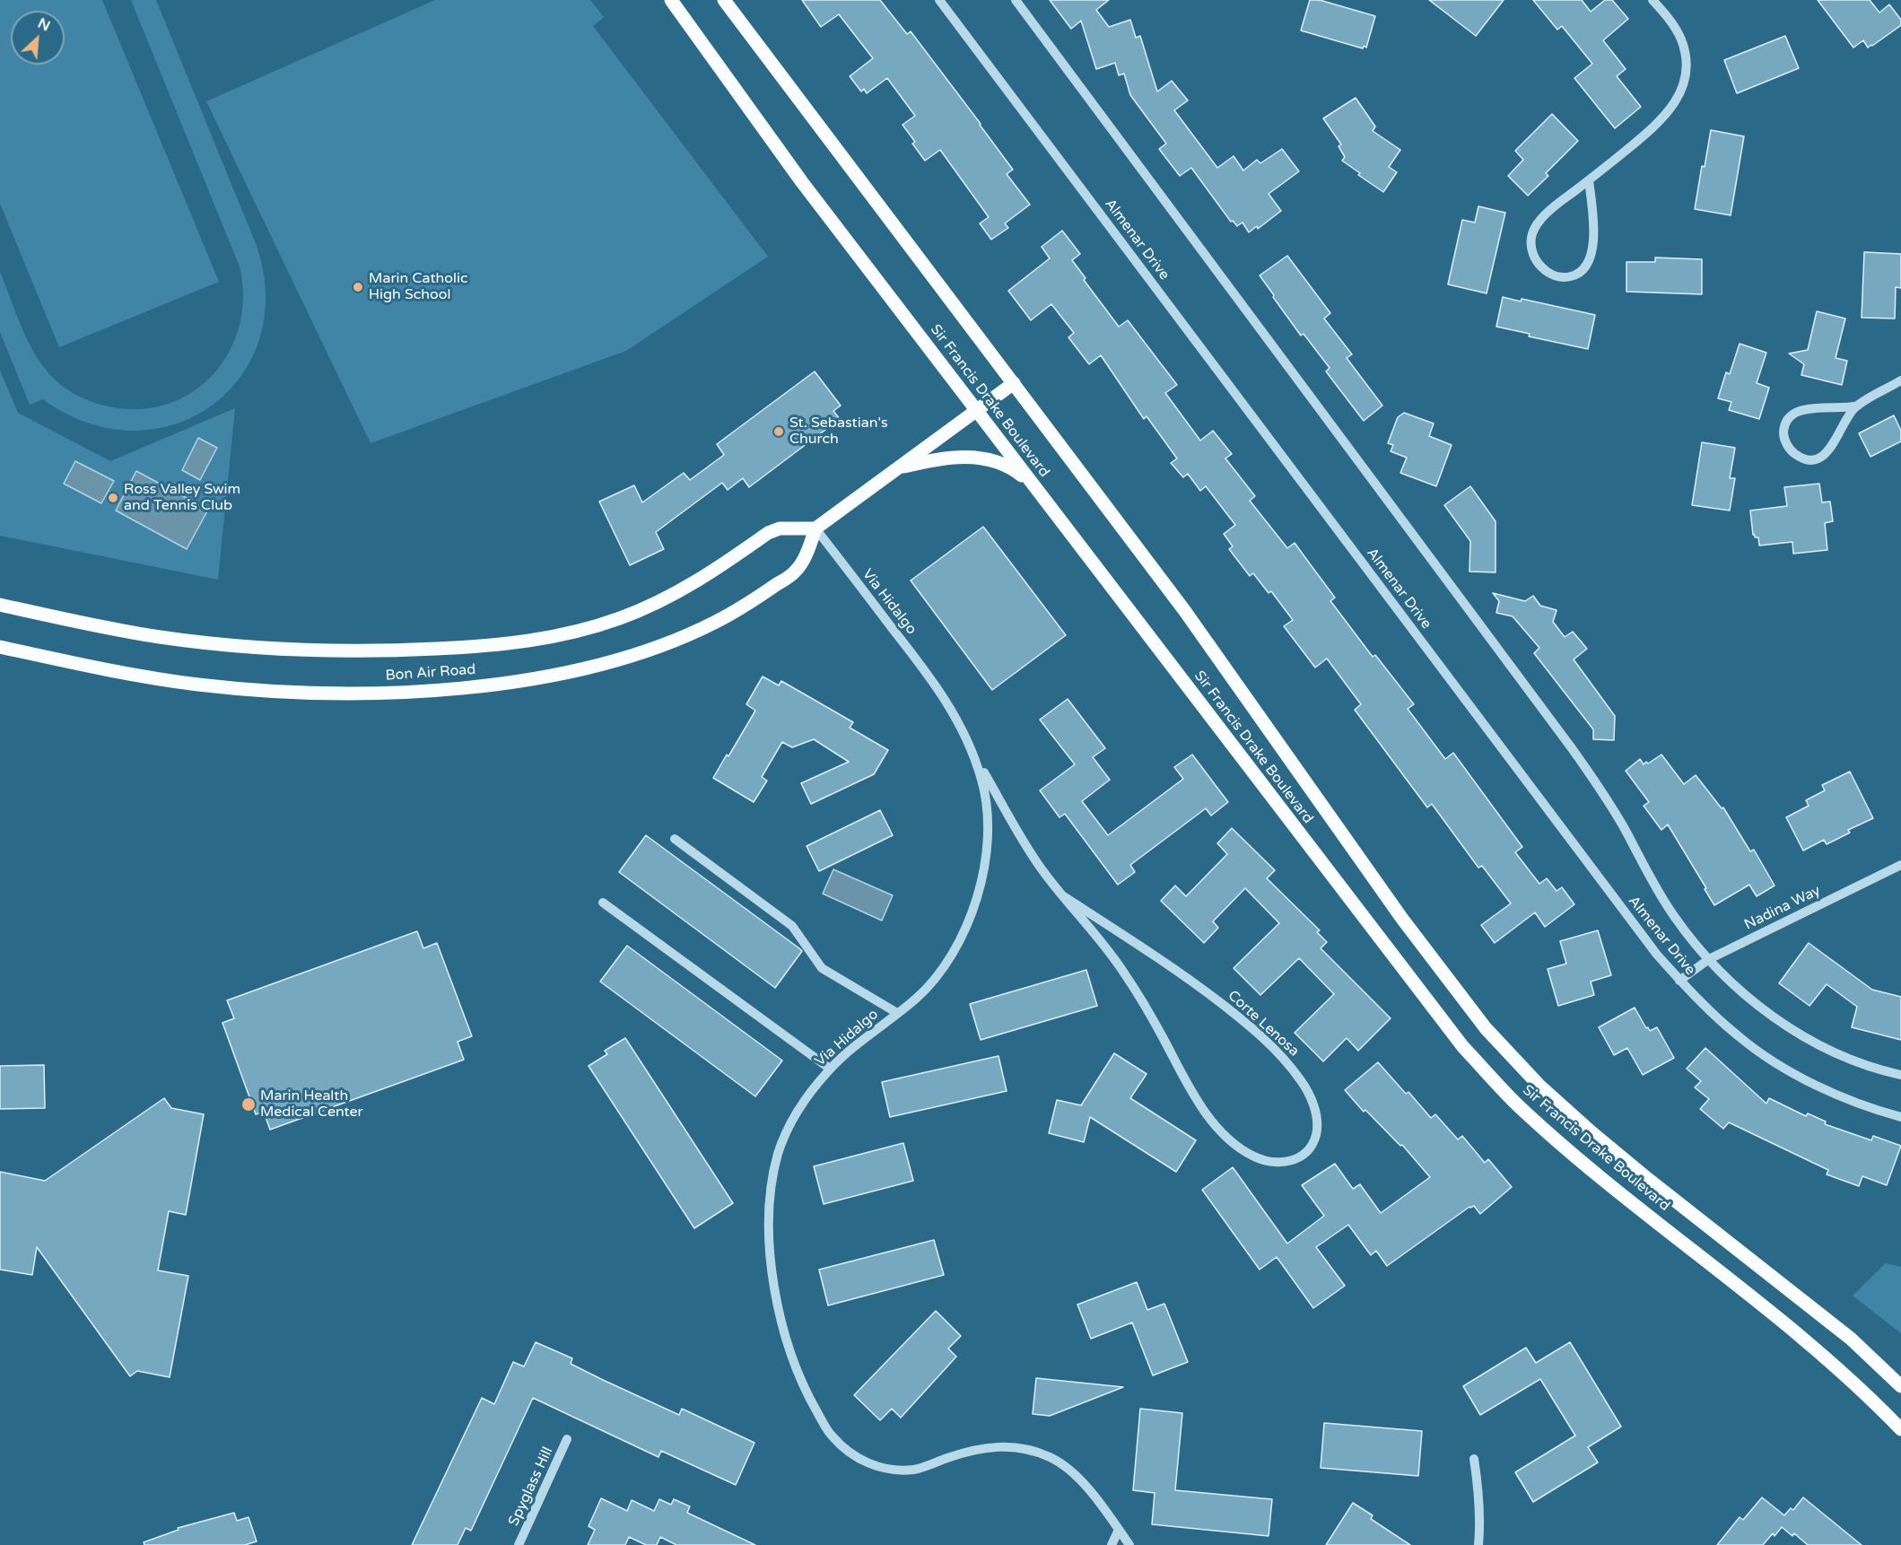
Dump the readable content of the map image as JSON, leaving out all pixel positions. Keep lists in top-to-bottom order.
{
  "streets": {
    "main road": ["Sir Francis Drake Boulevard", "Bon Air Road"],
    "street": [
      "Almenar Drive",
      "Via Hidalgo",
      "Nadina Way",
      "Corte Lenosa",
      "Spyglass Hill"
    ]
  },
  "crossings": [
    ["Almenar Drive", "Nadina Way"],
    ["Via Hidalgo", "Bon Air Road"],
    ["Via Hidalgo", "Corte Lenosa"]
  ],
  "places": [
    "Marin Catholic High School",
    "St. Sebastian's Church",
    "Ross Valley Swim and Tennis Club",
    "Marin Health Medical Center"
  ],
  "north": "top right"
}
